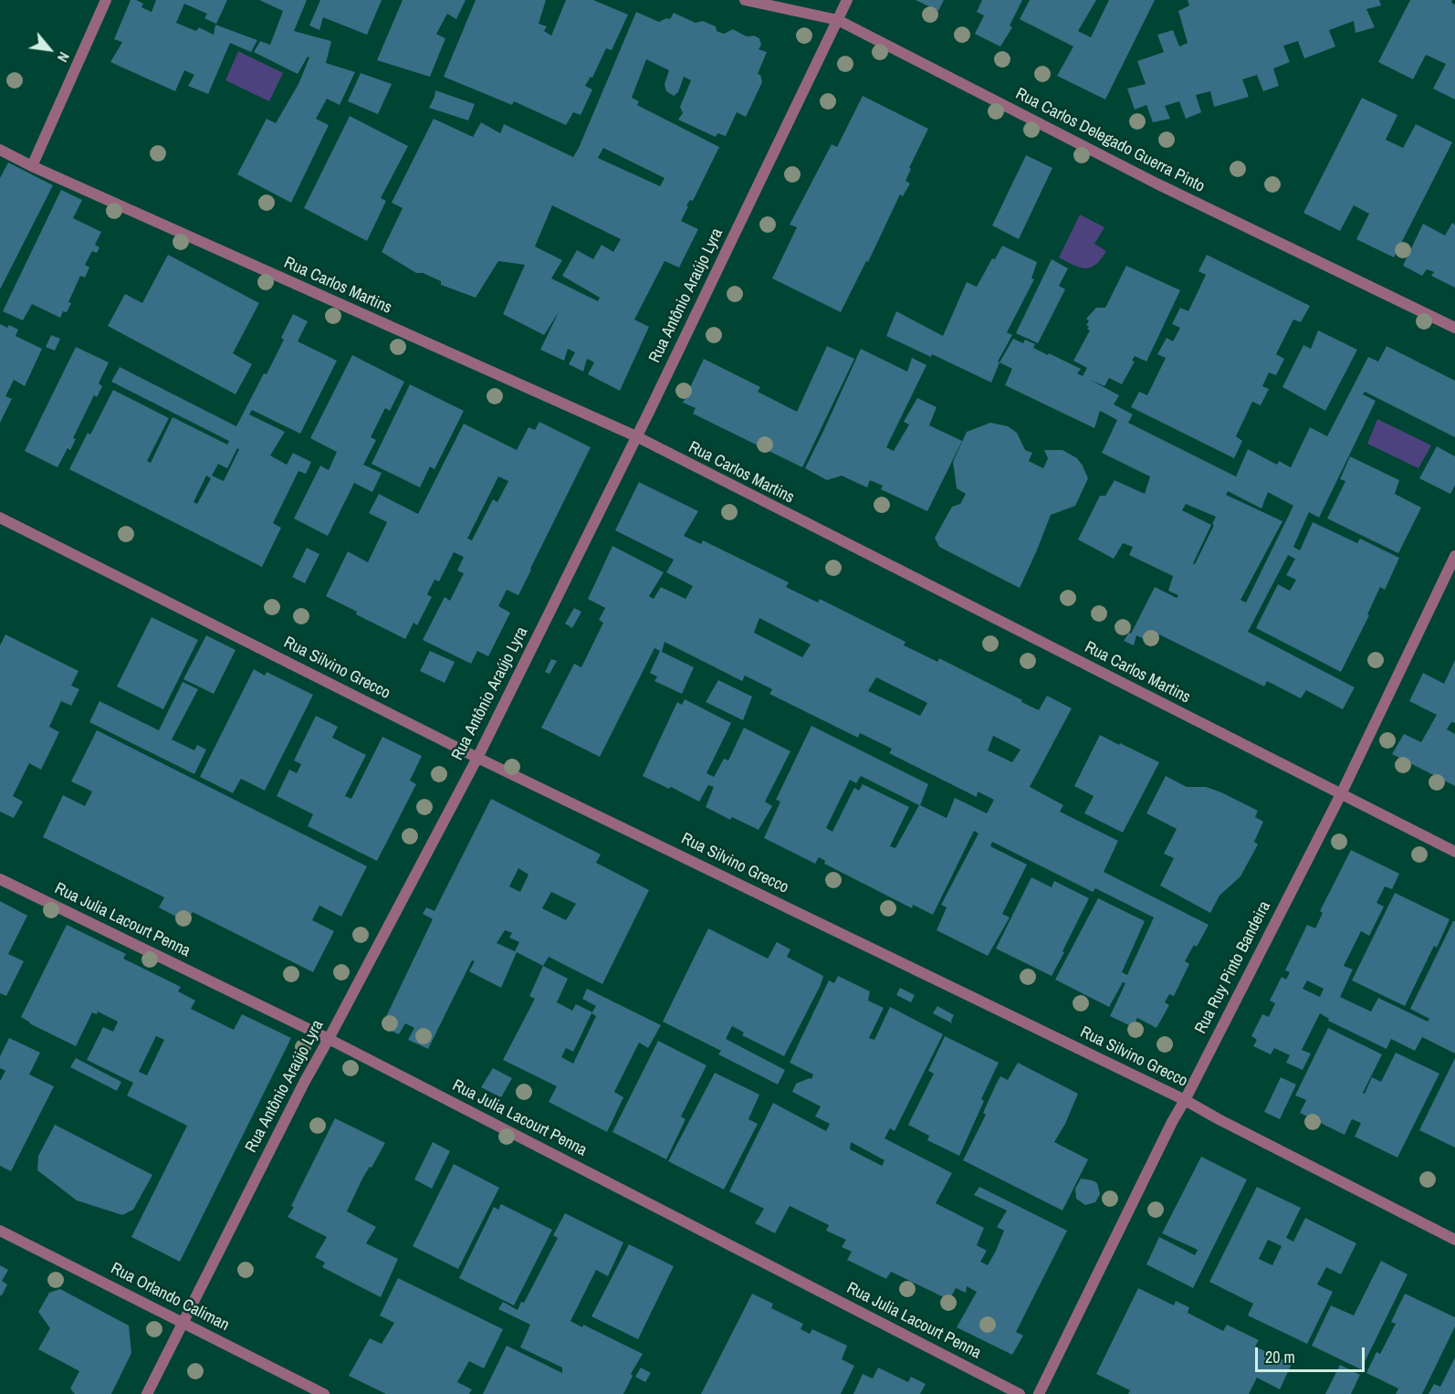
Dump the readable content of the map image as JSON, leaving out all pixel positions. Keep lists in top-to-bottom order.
{
  "streets": {
    "street": [
      "Rua Carlos Delegado Guerra Pinto",
      "Rua Carlos Martins",
      "Rua Antônio Araújo Lyra",
      "Rua Silvino Grecco",
      "Rua Julia Lacourt Penna",
      "Rua Ruy Pinto Bandeira",
      "Rua Orlando Caliman"
    ]
  },
  "crossings": [
    ["Rua Carlos Delegado Guerra Pinto", "Rua Antônio Araújo Lyra"],
    ["Rua Carlos Martins", "Rua Antônio Araújo Lyra"],
    ["Rua Carlos Martins", "Rua Ruy Pinto Bandeira"],
    ["Rua Antônio Araújo Lyra", "Rua Silvino Grecco"],
    ["Rua Antônio Araújo Lyra", "Rua Julia Lacourt Penna"],
    ["Rua Antônio Araújo Lyra", "Rua Orlando Caliman"],
    ["Rua Silvino Grecco", "Rua Ruy Pinto Bandeira"]
  ],
  "scale_bar": "20 m",
  "north": "bottom right"
}
